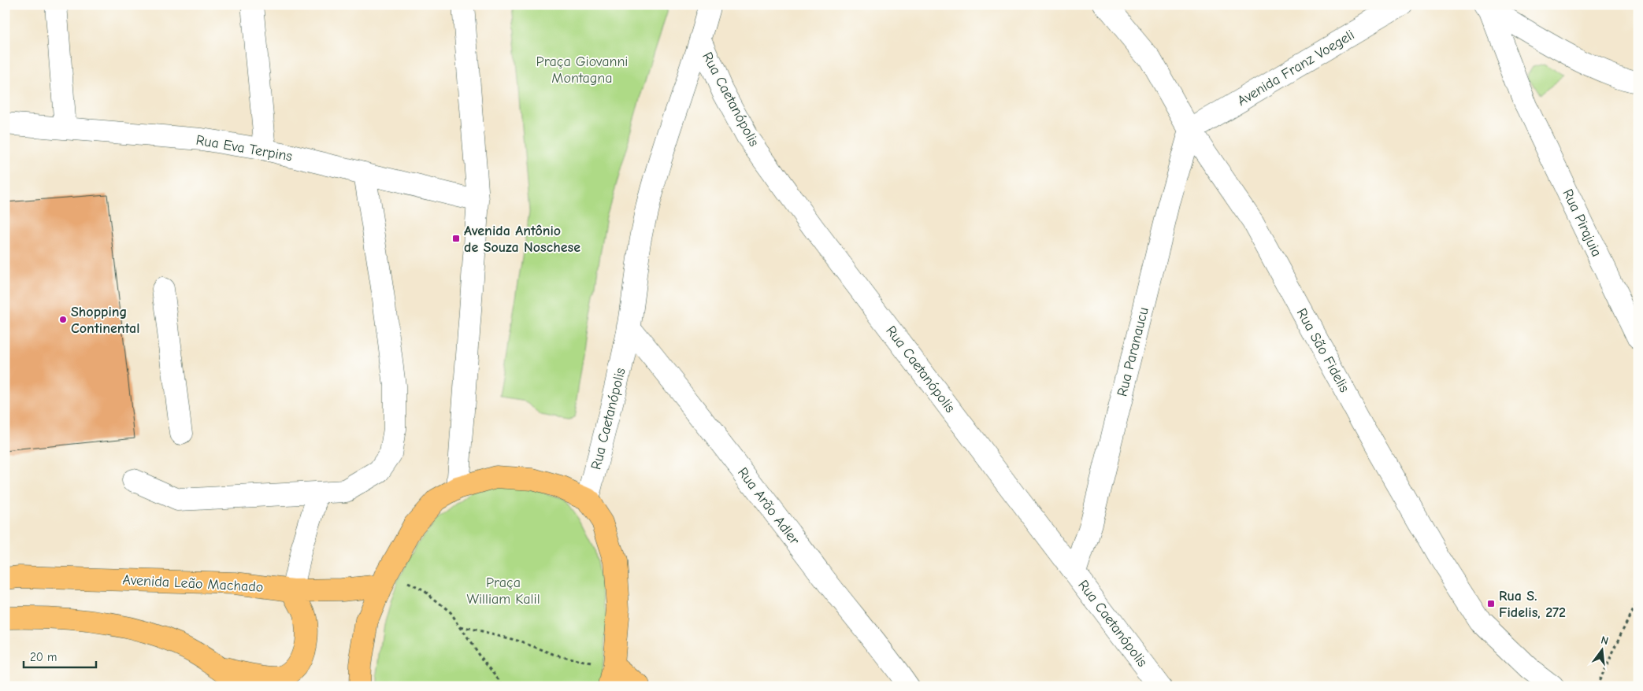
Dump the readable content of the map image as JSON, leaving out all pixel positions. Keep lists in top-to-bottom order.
{
  "streets": {
    "main road": ["Avenida Leão Machado"],
    "street": [
      "Avenida Franz Voegeli",
      "Rua Caetanópolis",
      "Rua Eva Terpins",
      "Rua Pirajuia",
      "Rua São Fidelis",
      "Rua Paranaucu",
      "Rua Arão Adler"
    ]
  },
  "crossings": [
    ["Avenida Franz Voegeli", "Rua São Fidelis"],
    ["Avenida Franz Voegeli", "Rua Paranaucu"],
    ["Rua Caetanópolis", "Rua Paranaucu"],
    ["Rua Caetanópolis", "Rua Arão Adler"],
    ["Rua São Fidelis", "Rua Paranaucu"]
  ],
  "parks": ["Praça Giovanni Montagna", "Praça William Kalil"],
  "places": {
    "transit": ["Avenida Antônio de Souza Noschese", "Rua S. Fidelis, 272"],
    "other": ["Shopping Continental"]
  },
  "scale_bar": "20 m",
  "north": "top"
}
